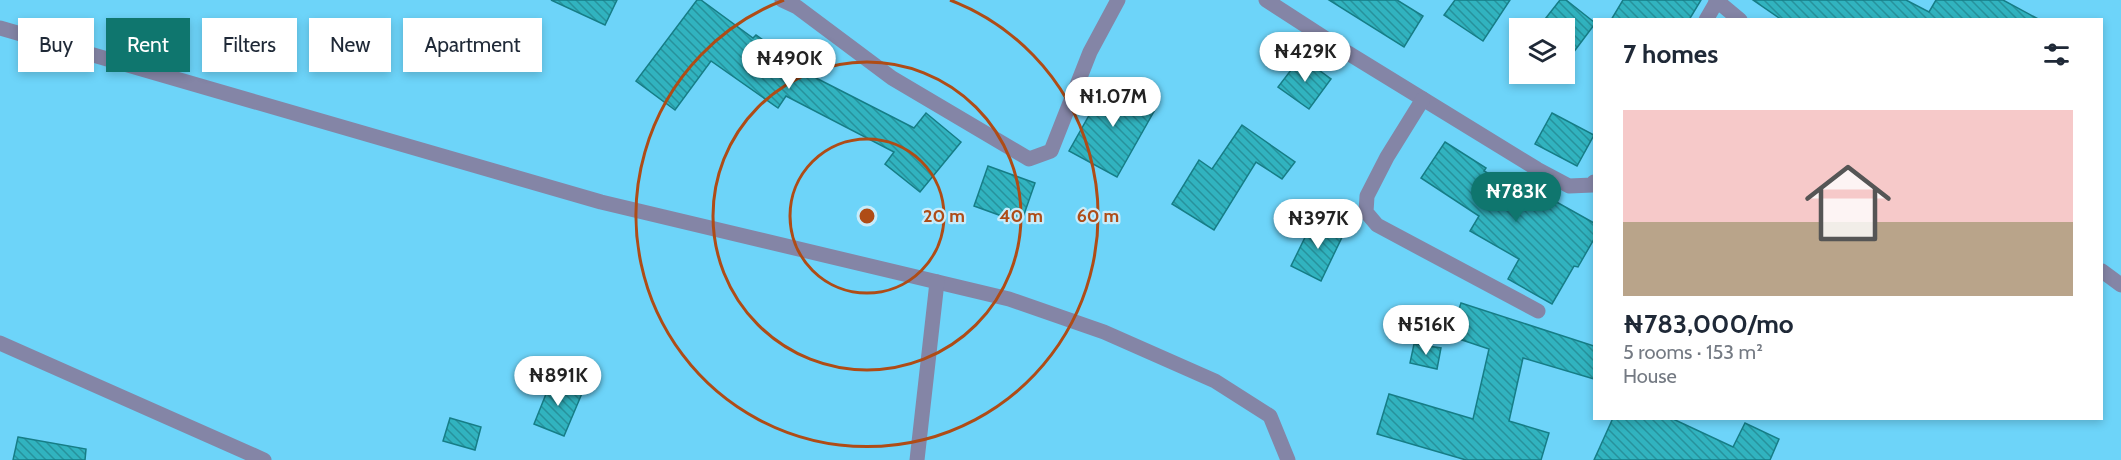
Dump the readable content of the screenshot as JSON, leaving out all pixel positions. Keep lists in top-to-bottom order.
{
  "page": {
    "chip": [
      "Buy",
      "Rent",
      "Filters",
      "New",
      "Apartment"
    ],
    "heading": "7 homes",
    "price": [
      "₦429K",
      "₦490K",
      "₦1.07M",
      "₦783K",
      "₦397K",
      "₦516K",
      "₦891K"
    ],
    "list": [
      {
        "name": "₦783,000/mo",
        "note": "5 rooms · 153 m² · House"
      }
    ]
  },
  "rings": ["20 m", "40 m", "60 m"]
}
